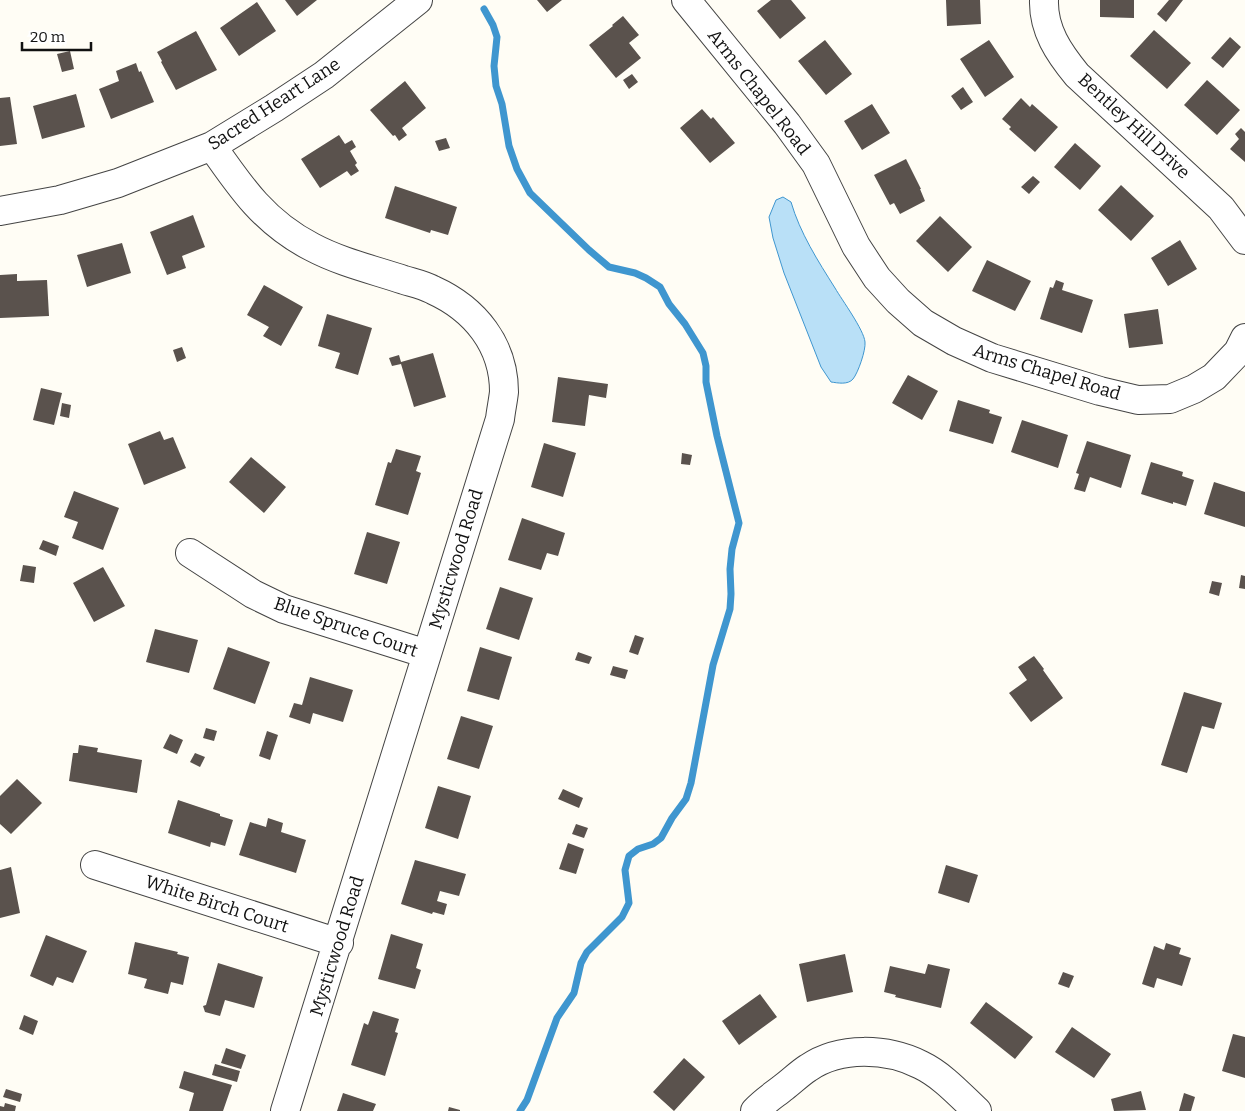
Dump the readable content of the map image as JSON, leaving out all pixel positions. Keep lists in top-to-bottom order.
{
  "streets": {
    "street": [
      "Arms Chapel Road",
      "Sacred Heart Lane",
      "Bentley Hill Drive",
      "Mysticwood Road",
      "Blue Spruce Court",
      "White Birch Court"
    ]
  },
  "crossings": [
    ["Sacred Heart Lane", "Mysticwood Road"],
    ["Mysticwood Road", "Blue Spruce Court"],
    ["Mysticwood Road", "White Birch Court"]
  ],
  "scale_bar": "20 m"
}
